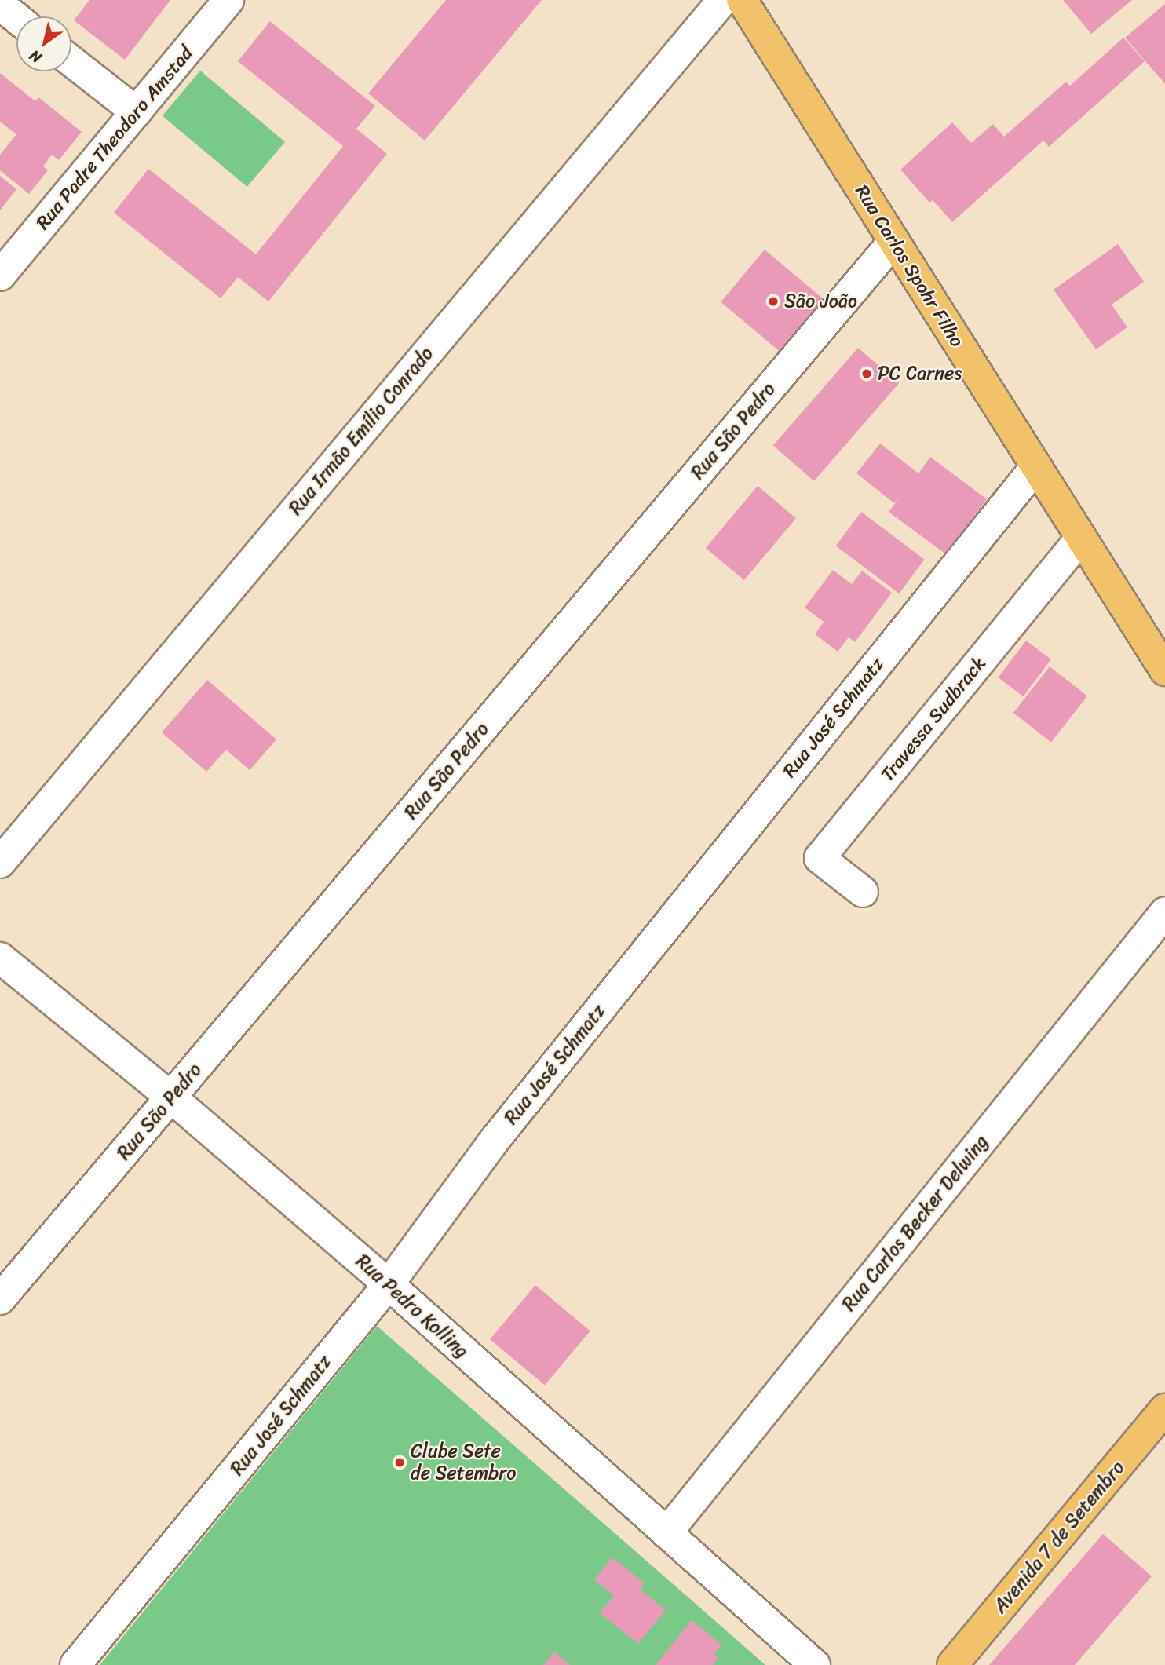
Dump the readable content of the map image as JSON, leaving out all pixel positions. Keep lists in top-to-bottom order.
{
  "streets": {
    "main road": ["Rua Carlos Spohr Filho", "Avenida 7 de Setembro"],
    "street": [
      "Rua Padre Theodoro Amstad",
      "Rua Irmão Emílio Conrado",
      "Rua São Pedro",
      "Rua José Schmatz",
      "Travessa Sudbrack",
      "Rua Carlos Becker Delwing",
      "Rua Pedro Kolling"
    ]
  },
  "crossings": [
    ["Rua Carlos Spohr Filho", "Rua São Pedro"],
    ["Rua Carlos Spohr Filho", "Rua José Schmatz"],
    ["Rua Carlos Spohr Filho", "Travessa Sudbrack"],
    ["Rua São Pedro", "Rua Pedro Kolling"],
    ["Rua José Schmatz", "Rua Pedro Kolling"],
    ["Rua Carlos Becker Delwing", "Rua Pedro Kolling"]
  ],
  "places": ["São João", "PC Carnes", "Clube Sete de Setembro"],
  "north": "bottom left"
}
